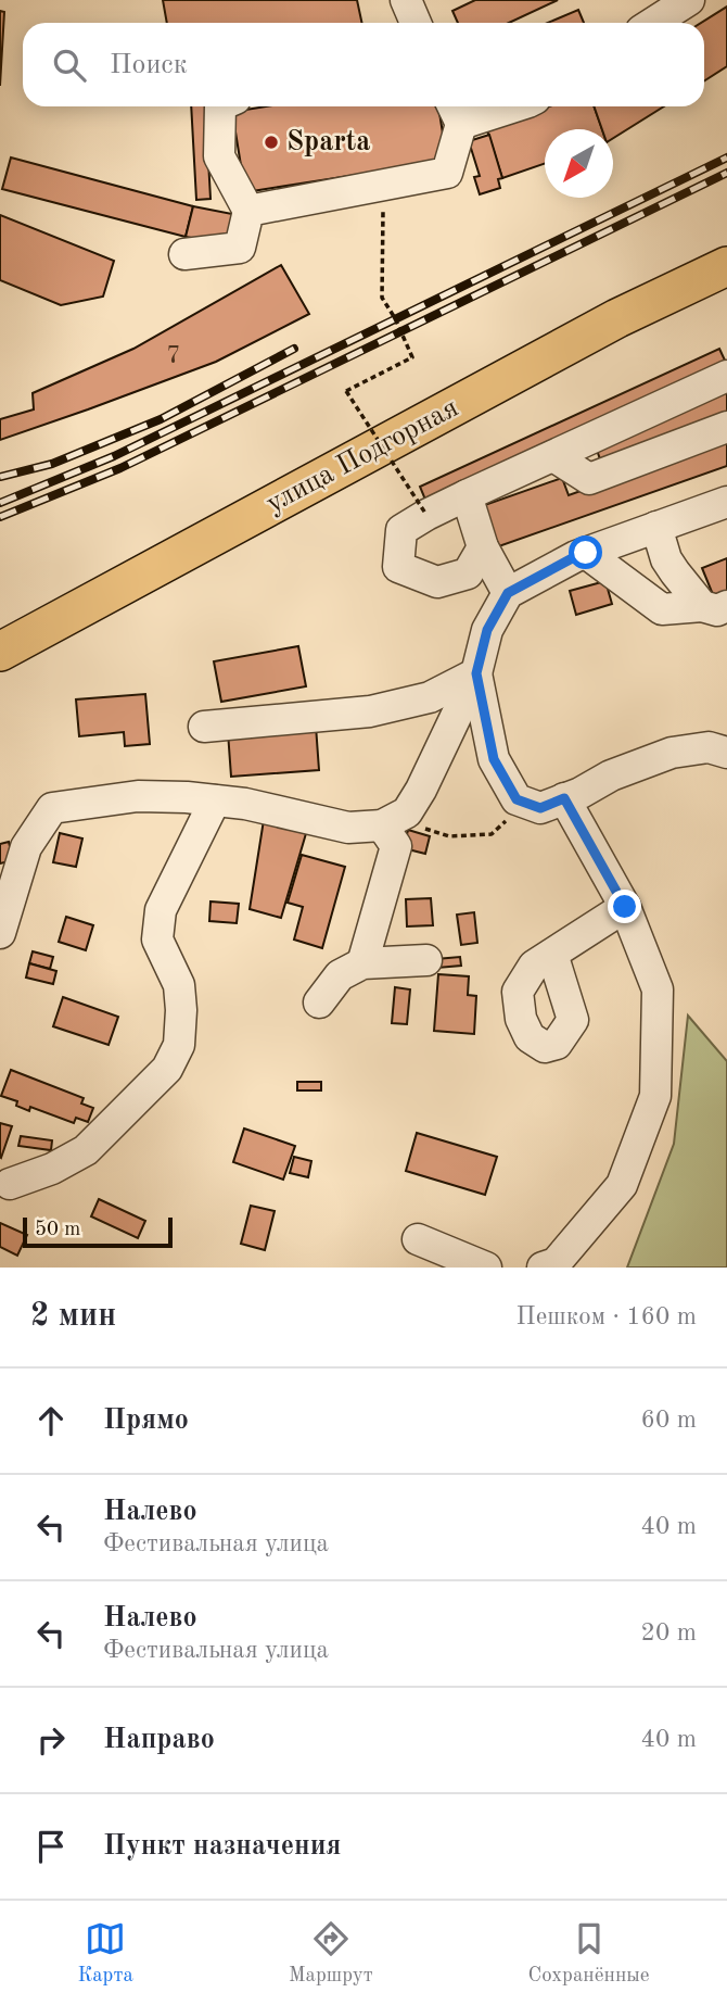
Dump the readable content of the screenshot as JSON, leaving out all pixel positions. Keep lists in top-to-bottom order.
{
  "streets": {
    "main road": ["улица Подгорная"]
  },
  "places": ["Sparta"],
  "house_numbers": ["7"],
  "scale_bar": "50 m",
  "north": "bottom left",
  "page": {
    "search": "Поиск",
    "scale": "50 m",
    "heading": ["2 мин", "Пешком · 160 m"],
    "list": [
      ["Прямо", "60 m"],
      ["Налево", "Фестивальная улица", "40 m"],
      ["Налево", "Фестивальная улица", "20 m"],
      ["Направо", "40 m"],
      "Пункт назначения"
    ],
    "nav": ["Карта", "Маршрут", "Сохранённые"]
  }
}
